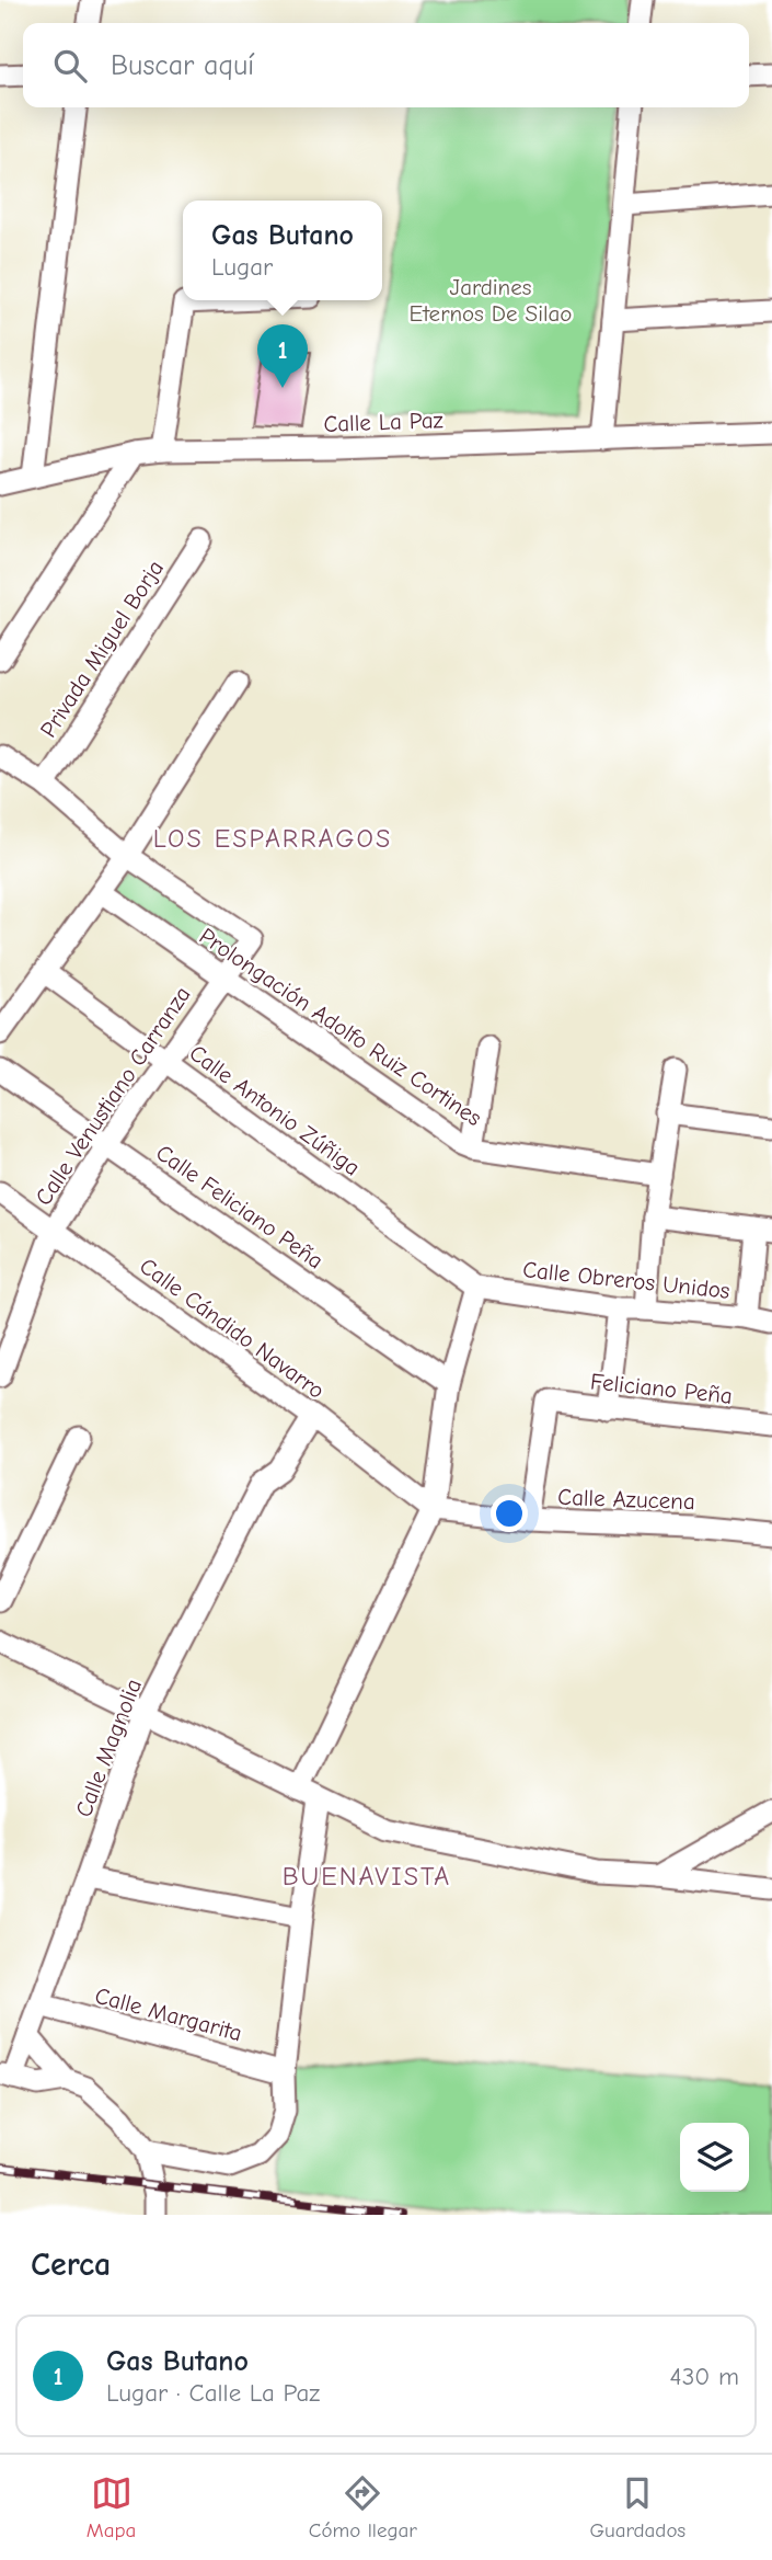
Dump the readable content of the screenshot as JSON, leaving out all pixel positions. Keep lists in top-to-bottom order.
{
  "streets": {
    "street": [
      "Calle La Paz",
      "Privada Miguel Borja",
      "Prolongación Adolfo Ruiz Cortines",
      "Calle Venustiano Carranza",
      "Calle Antonio Zúñiga",
      "Calle Feliciano Peña",
      "Calle Obreros Unidos",
      "Calle Cándido Navarro",
      "Feliciano Peña",
      "Calle Azucena",
      "Calle Magnolia",
      "Calle Margarita"
    ]
  },
  "crossings": [
    ["Prolongación Adolfo Ruiz Cortines", "Calle Venustiano Carranza"],
    ["Calle Venustiano Carranza", "Calle Antonio Zúñiga"],
    ["Calle Venustiano Carranza", "Calle Feliciano Peña"],
    ["Calle Venustiano Carranza", "Calle Cándido Navarro"],
    ["Calle Antonio Zúñiga", "Calle Obreros Unidos"],
    ["Calle Cándido Navarro", "Calle Azucena"],
    ["Calle Cándido Navarro", "Calle Magnolia"],
    ["Feliciano Peña", "Calle Azucena"],
    ["Calle Magnolia", "Calle Margarita"]
  ],
  "districts": ["LOS ESPARRAGOS", "BUENAVISTA"],
  "parks": ["Jardines Eternos De Silao"],
  "page": {
    "search": "Buscar aquí",
    "popup": ["Gas Butano", "Lugar"],
    "pins": "1",
    "heading": "Cerca",
    "list": [
      {
        "mark": "1",
        "name": "Gas Butano",
        "note": "Lugar · Calle La Paz",
        "value": "430 m"
      }
    ],
    "nav": ["Mapa", "Cómo llegar", "Guardados"]
  }
}
